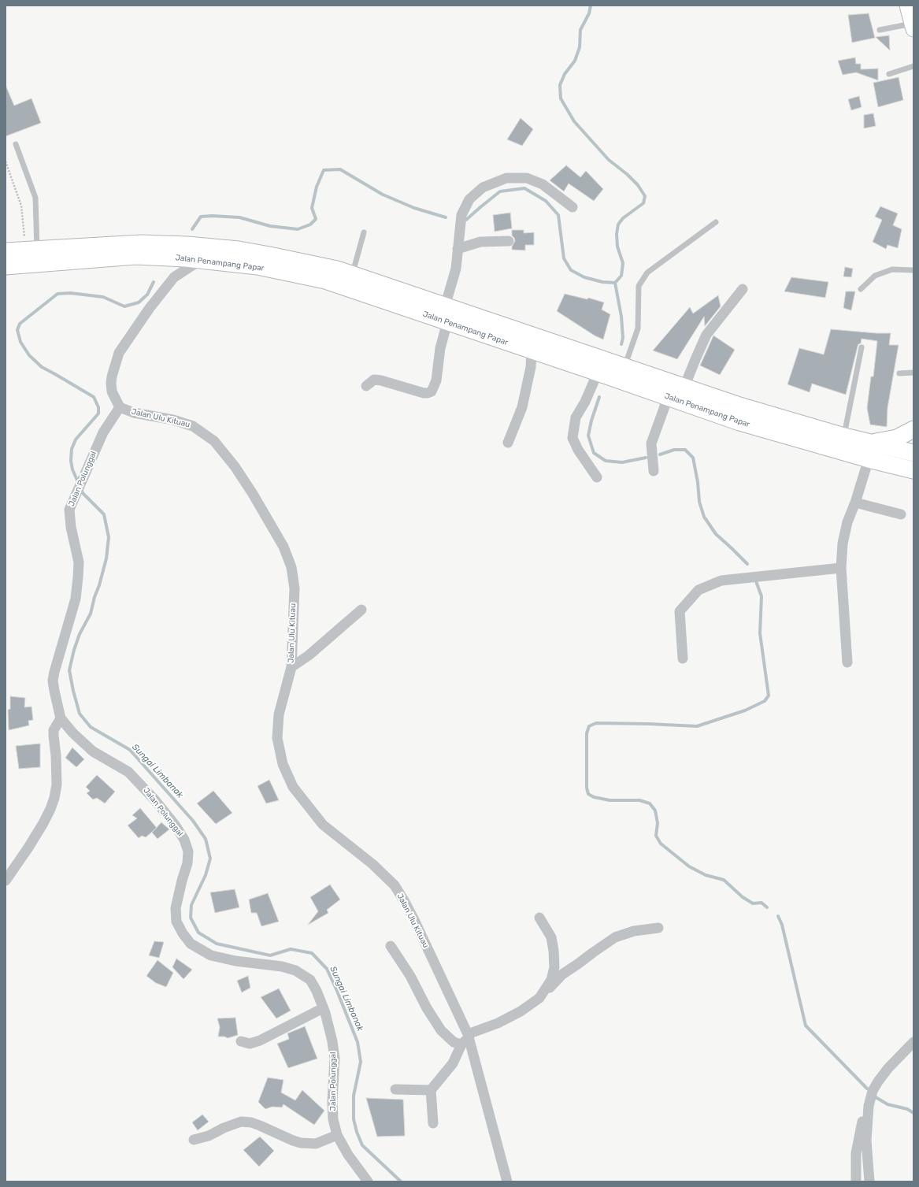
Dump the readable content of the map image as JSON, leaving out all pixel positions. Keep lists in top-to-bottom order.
{
  "streets": {
    "main road": ["Jalan Penampang Papar"],
    "street": ["Jalan Ulu Kituau", "Jalan Polunggal"]
  },
  "crossings": [
    ["Jalan Ulu Kituau", "Jalan Polunggal"]
  ],
  "water": ["Sungai Limbanak"]
}
